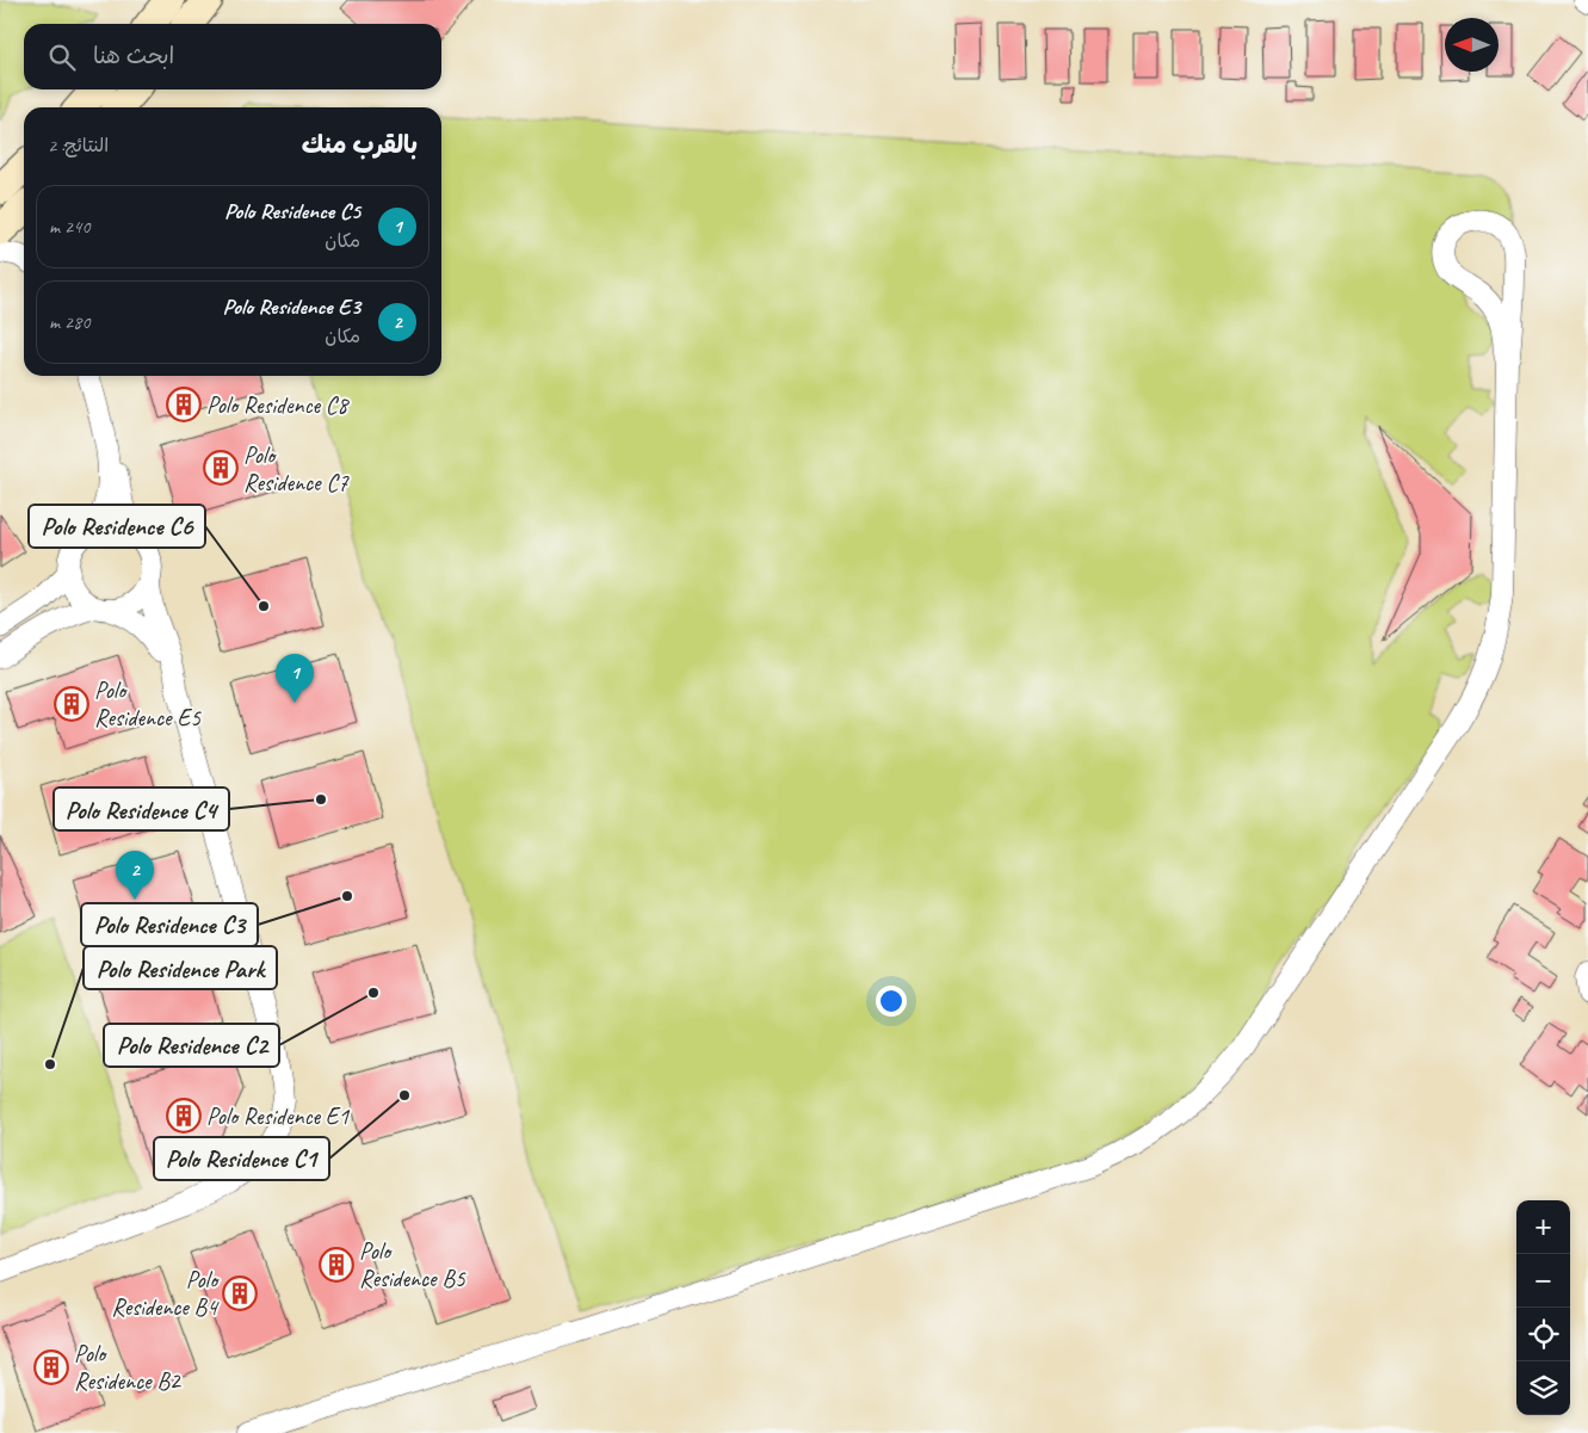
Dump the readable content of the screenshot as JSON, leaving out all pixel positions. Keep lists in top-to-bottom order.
{
  "places": {
    "building": [
      "Polo Residence C8",
      "Polo Residence C7",
      "Polo Residence E5",
      "Polo Residence E1",
      "Polo Residence B5",
      "Polo Residence B4",
      "Polo Residence B2"
    ],
    "other": [
      "Polo Residence C6",
      "Polo Residence C4",
      "Polo Residence C3",
      "Polo Residence C2",
      "Polo Residence Park",
      "Polo Residence C1"
    ]
  },
  "north": "left",
  "page": {
    "search": "ابحث هنا",
    "heading": ["بالقرب منك", "النتائج: 2"],
    "list": [
      {
        "mark": "1",
        "name": "Polo Residence C5",
        "note": "مكان",
        "value": "240 m"
      },
      {
        "mark": "2",
        "name": "Polo Residence E3",
        "note": "مكان",
        "value": "280 m"
      }
    ],
    "pins": ["1", "2"],
    "map_buttons": ["+", "−"]
  }
}
